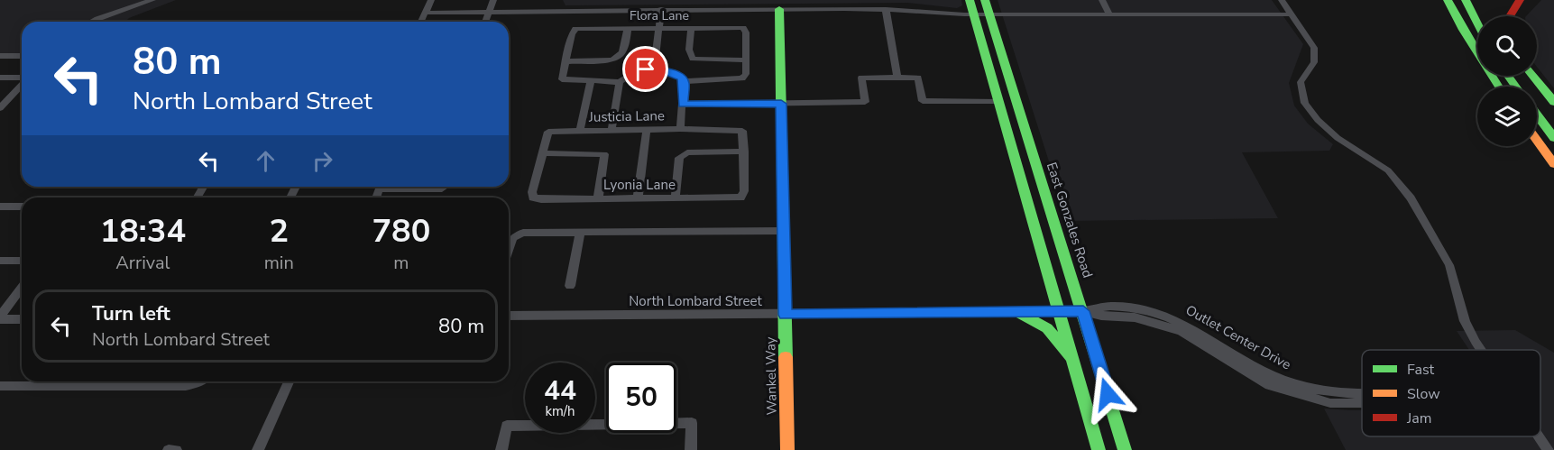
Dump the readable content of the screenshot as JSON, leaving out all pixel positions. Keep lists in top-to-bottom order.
{
  "streets": {
    "main road": ["East Gonzales Road", "Wankel Way"],
    "street": [
      "Flora Lane",
      "Justicia Lane",
      "Lyonia Lane",
      "North Lombard Street",
      "Outlet Center Drive"
    ]
  },
  "crossings": [
    ["Justicia Lane", "Lyonia Lane"],
    ["East Gonzales Road", "North Lombard Street"],
    ["East Gonzales Road", "Outlet Center Drive"],
    ["North Lombard Street", "Outlet Center Drive"],
    ["North Lombard Street", "Wankel Way"]
  ],
  "legend": ["Fast", "Slow", "Jam"],
  "page": {
    "turn": ["80 m", "North Lombard Street"],
    "eta": [
      "18:34",
      "Arrival",
      "2",
      "min",
      "780",
      "m"
    ],
    "list": [
      {
        "name": "Turn left",
        "note": "North Lombard Street",
        "value": "80 m"
      }
    ],
    "speed": "44 km/h",
    "limit": "50"
  }
}
